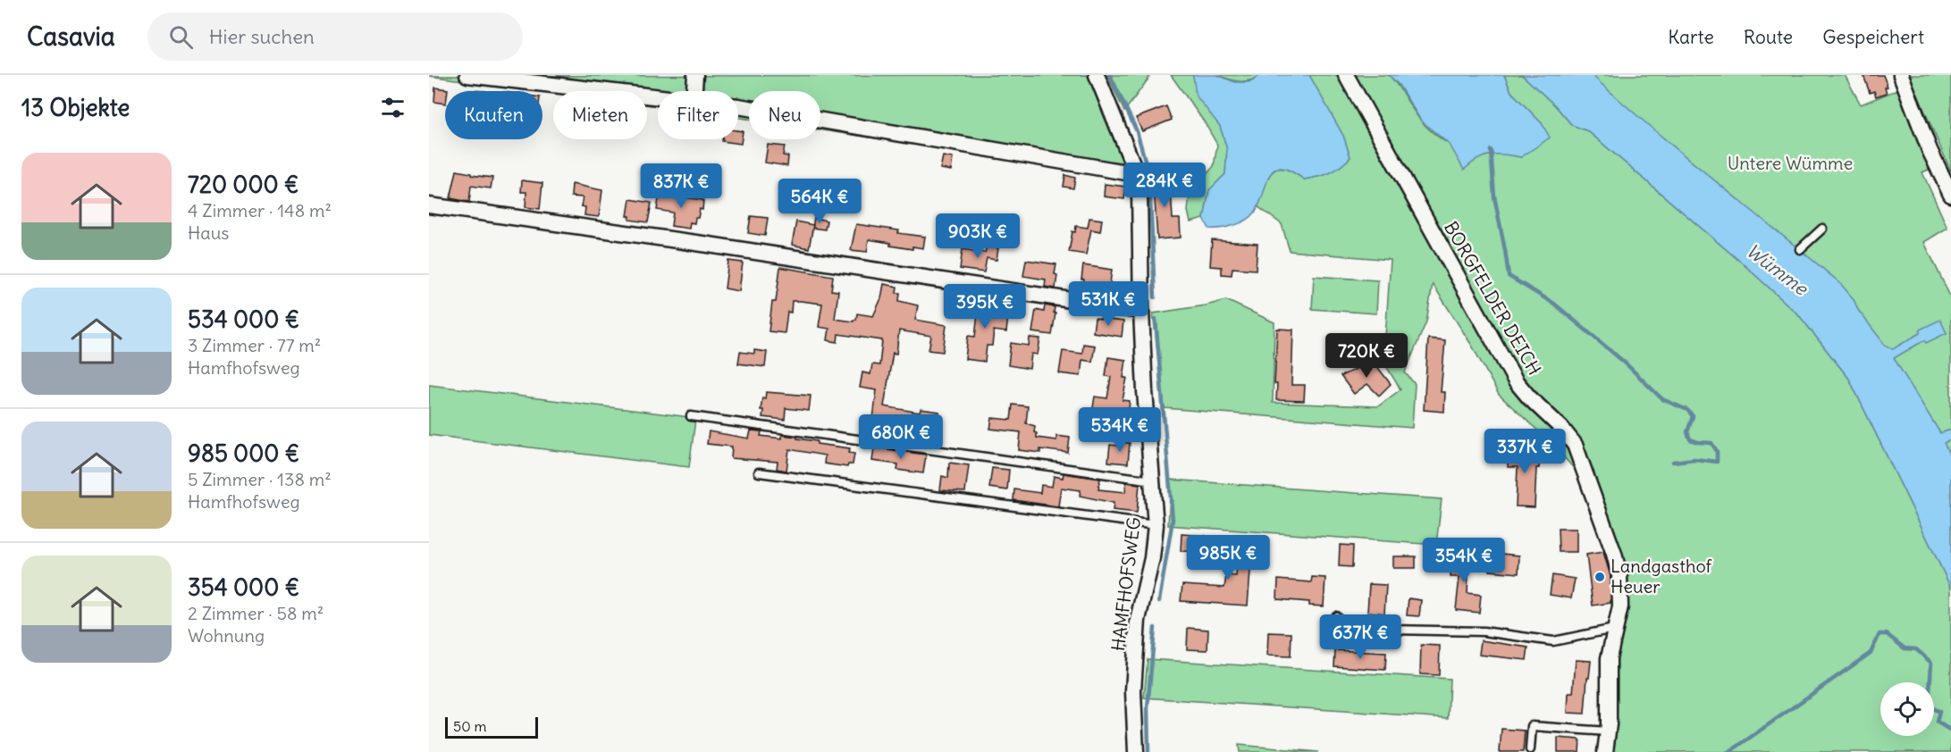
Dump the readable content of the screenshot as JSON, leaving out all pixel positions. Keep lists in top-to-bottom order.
{
  "streets": {
    "street": ["BORGFELDER DEICH", "HAMFHOFSWEG"]
  },
  "water": ["Wümme"],
  "parks": ["Untere Wümme"],
  "places": ["Landgasthof Heuer"],
  "scale_bar": "50 m",
  "page": {
    "header": "Casavia",
    "search": "Hier suchen",
    "nav": ["Karte", "Route", "Gespeichert"],
    "heading": "13 Objekte",
    "chip": [
      "Kaufen",
      "Mieten",
      "Filter",
      "Neu"
    ],
    "list": [
      {
        "name": "720 000 €",
        "note": "4 Zimmer · 148 m² · Haus"
      },
      {
        "name": "534 000 €",
        "note": "3 Zimmer · 77 m² · Hamfhofsweg"
      },
      {
        "name": "985 000 €",
        "note": "5 Zimmer · 138 m² · Hamfhofsweg"
      },
      {
        "name": "354 000 €",
        "note": "2 Zimmer · 58 m² · Wohnung"
      }
    ],
    "price": [
      "284K €",
      "837K €",
      "564K €",
      "903K €",
      "531K €",
      "395K €",
      "720K €",
      "534K €",
      "680K €",
      "337K €",
      "985K €",
      "354K €",
      "637K €"
    ],
    "scale": "50 m"
  }
}
